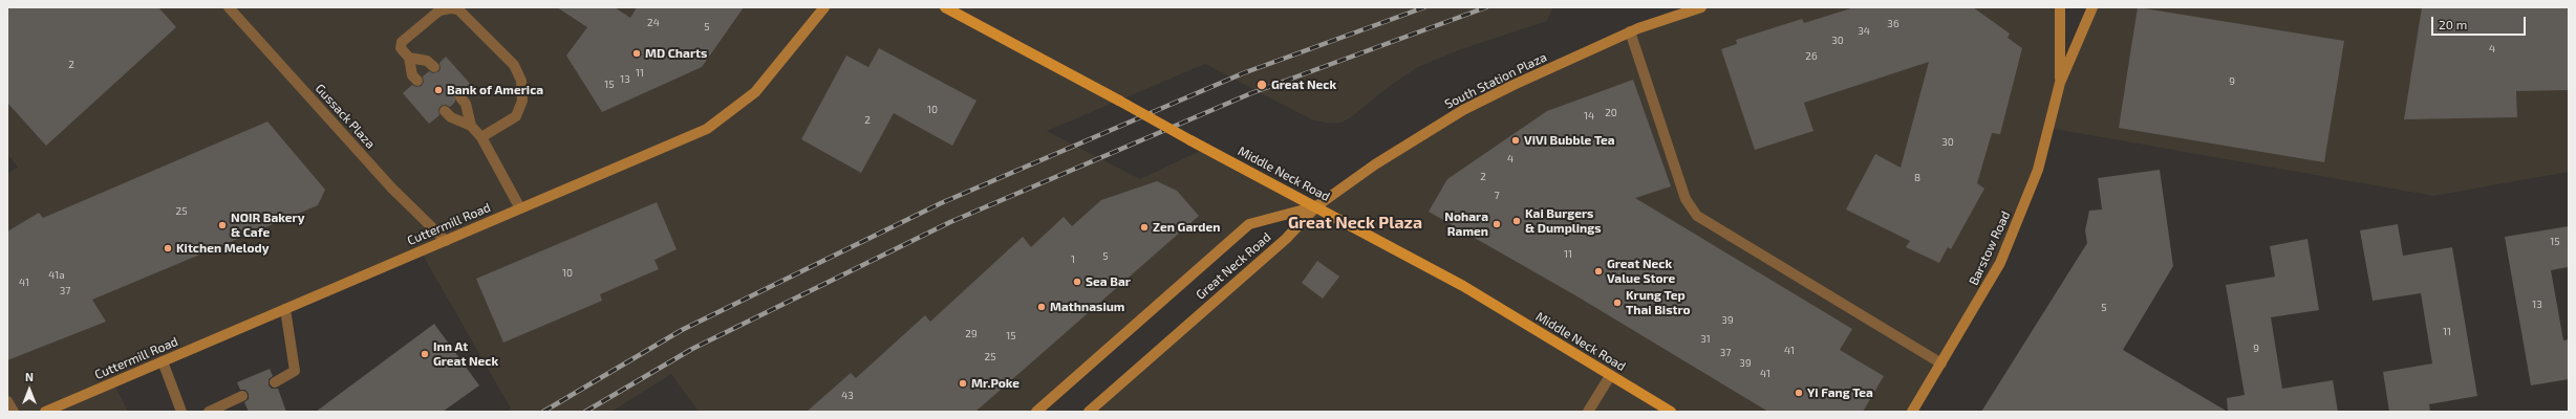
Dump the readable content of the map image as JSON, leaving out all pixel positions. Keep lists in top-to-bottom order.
{
  "streets": {
    "main road": [
      "South Station Plaza",
      "Middle Neck Road",
      "Cuttermill Road",
      "Barstow Road",
      "Great Neck Road"
    ],
    "street": ["Gussack Plaza"]
  },
  "crossings": [
    ["South Station Plaza", "Middle Neck Road"],
    ["South Station Plaza", "Great Neck Road"],
    ["Gussack Plaza", "Cuttermill Road"],
    ["Middle Neck Road", "Great Neck Road"]
  ],
  "districts": ["Great Neck Plaza"],
  "places": [
    "MD Charts",
    "Great Neck",
    "Bank of America",
    "ViVi Bubble Tea",
    "Kai Burgers & Dumplings",
    "Nohara Ramen",
    "NOIR Bakery & Cafe",
    "Zen Garden",
    "Kitchen Melody",
    "Great Neck Value Store",
    "Sea Bar",
    "Krung Tep Thai Bistro",
    "Mathnasium",
    "Inn At Great Neck",
    "Mr.Poke",
    "Yi Fang Tea"
  ],
  "house_numbers": [
    "24",
    "36",
    "5",
    "34",
    "30",
    "4",
    "26",
    "2",
    "11",
    "13",
    "9",
    "15",
    "10",
    "20",
    "14",
    "2",
    "30",
    "4",
    "2",
    "8",
    "7",
    "25",
    "15",
    "11",
    "5",
    "1",
    "10",
    "41a",
    "41",
    "37",
    "13",
    "5",
    "39",
    "11",
    "29",
    "15",
    "31",
    "9",
    "41",
    "37",
    "25",
    "39",
    "41",
    "43"
  ],
  "scale_bar": "20 m",
  "north": "top"
}
